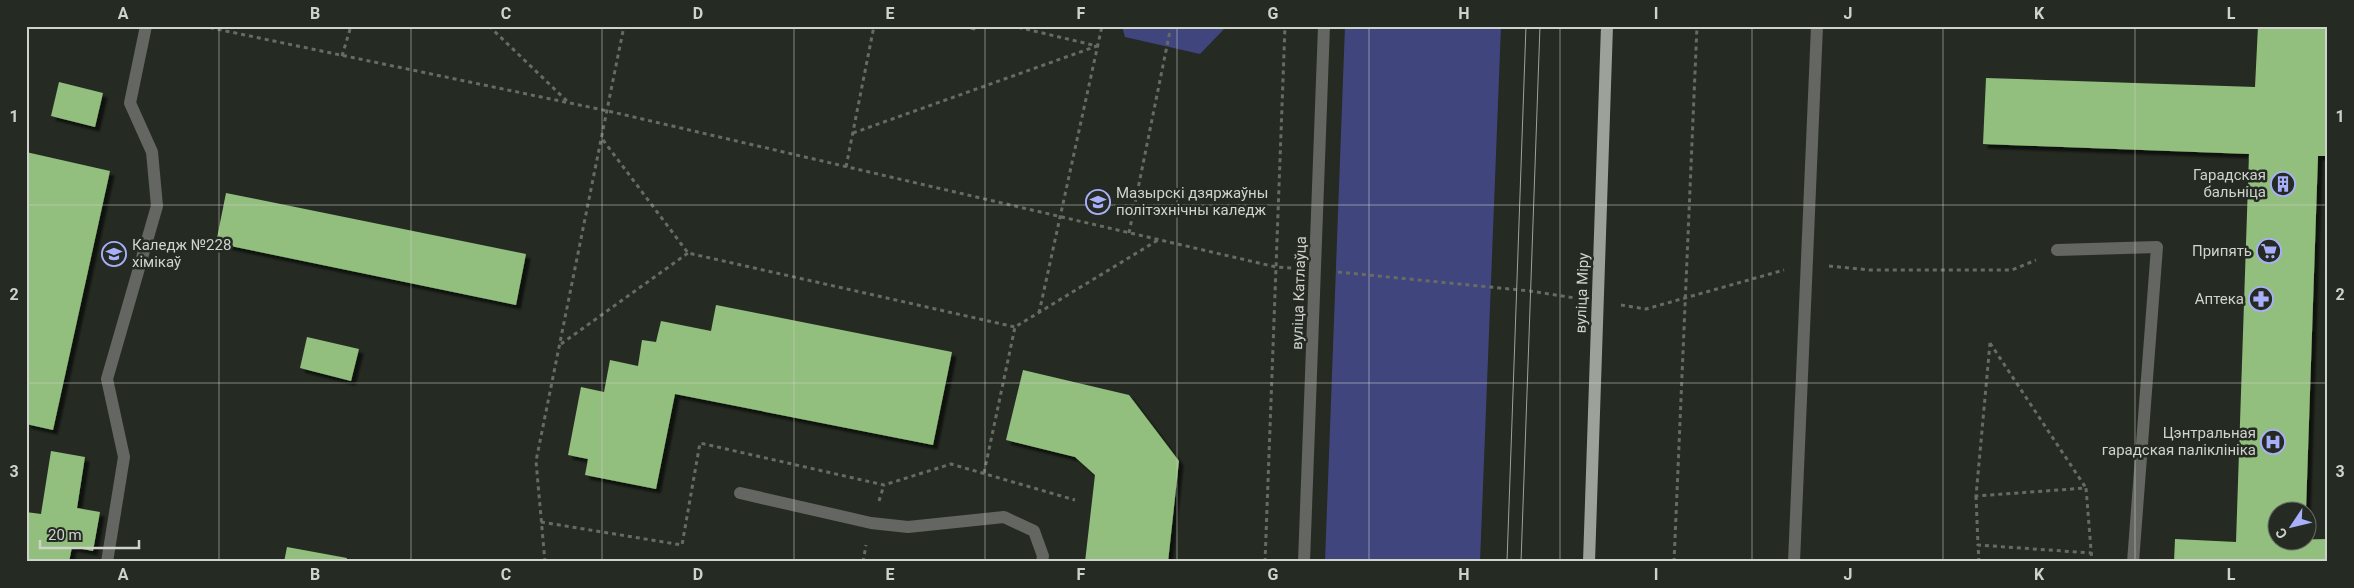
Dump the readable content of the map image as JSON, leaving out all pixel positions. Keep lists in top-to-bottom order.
{
  "streets": {
    "main road": ["вуліца Міру"],
    "street": ["вуліца Катлаўца"]
  },
  "places": {
    "building": ["Гарадская бальніца"],
    "school or university": ["Мазырскі дзяржаўны політэхнічны каледж", "Каледж №228 хімікаў"],
    "supermarket": ["Припять"],
    "pharmacy": ["Аптека"],
    "hospital": ["Цэнтральная гарадская паліклініка"]
  },
  "scale_bar": "20 m",
  "north": "bottom left",
  "grid": {
    "columns": [
      "A",
      "B",
      "C",
      "D",
      "E",
      "F",
      "G",
      "H",
      "I",
      "J",
      "K",
      "L"
    ],
    "rows": ["1", "2", "3"]
  }
}
